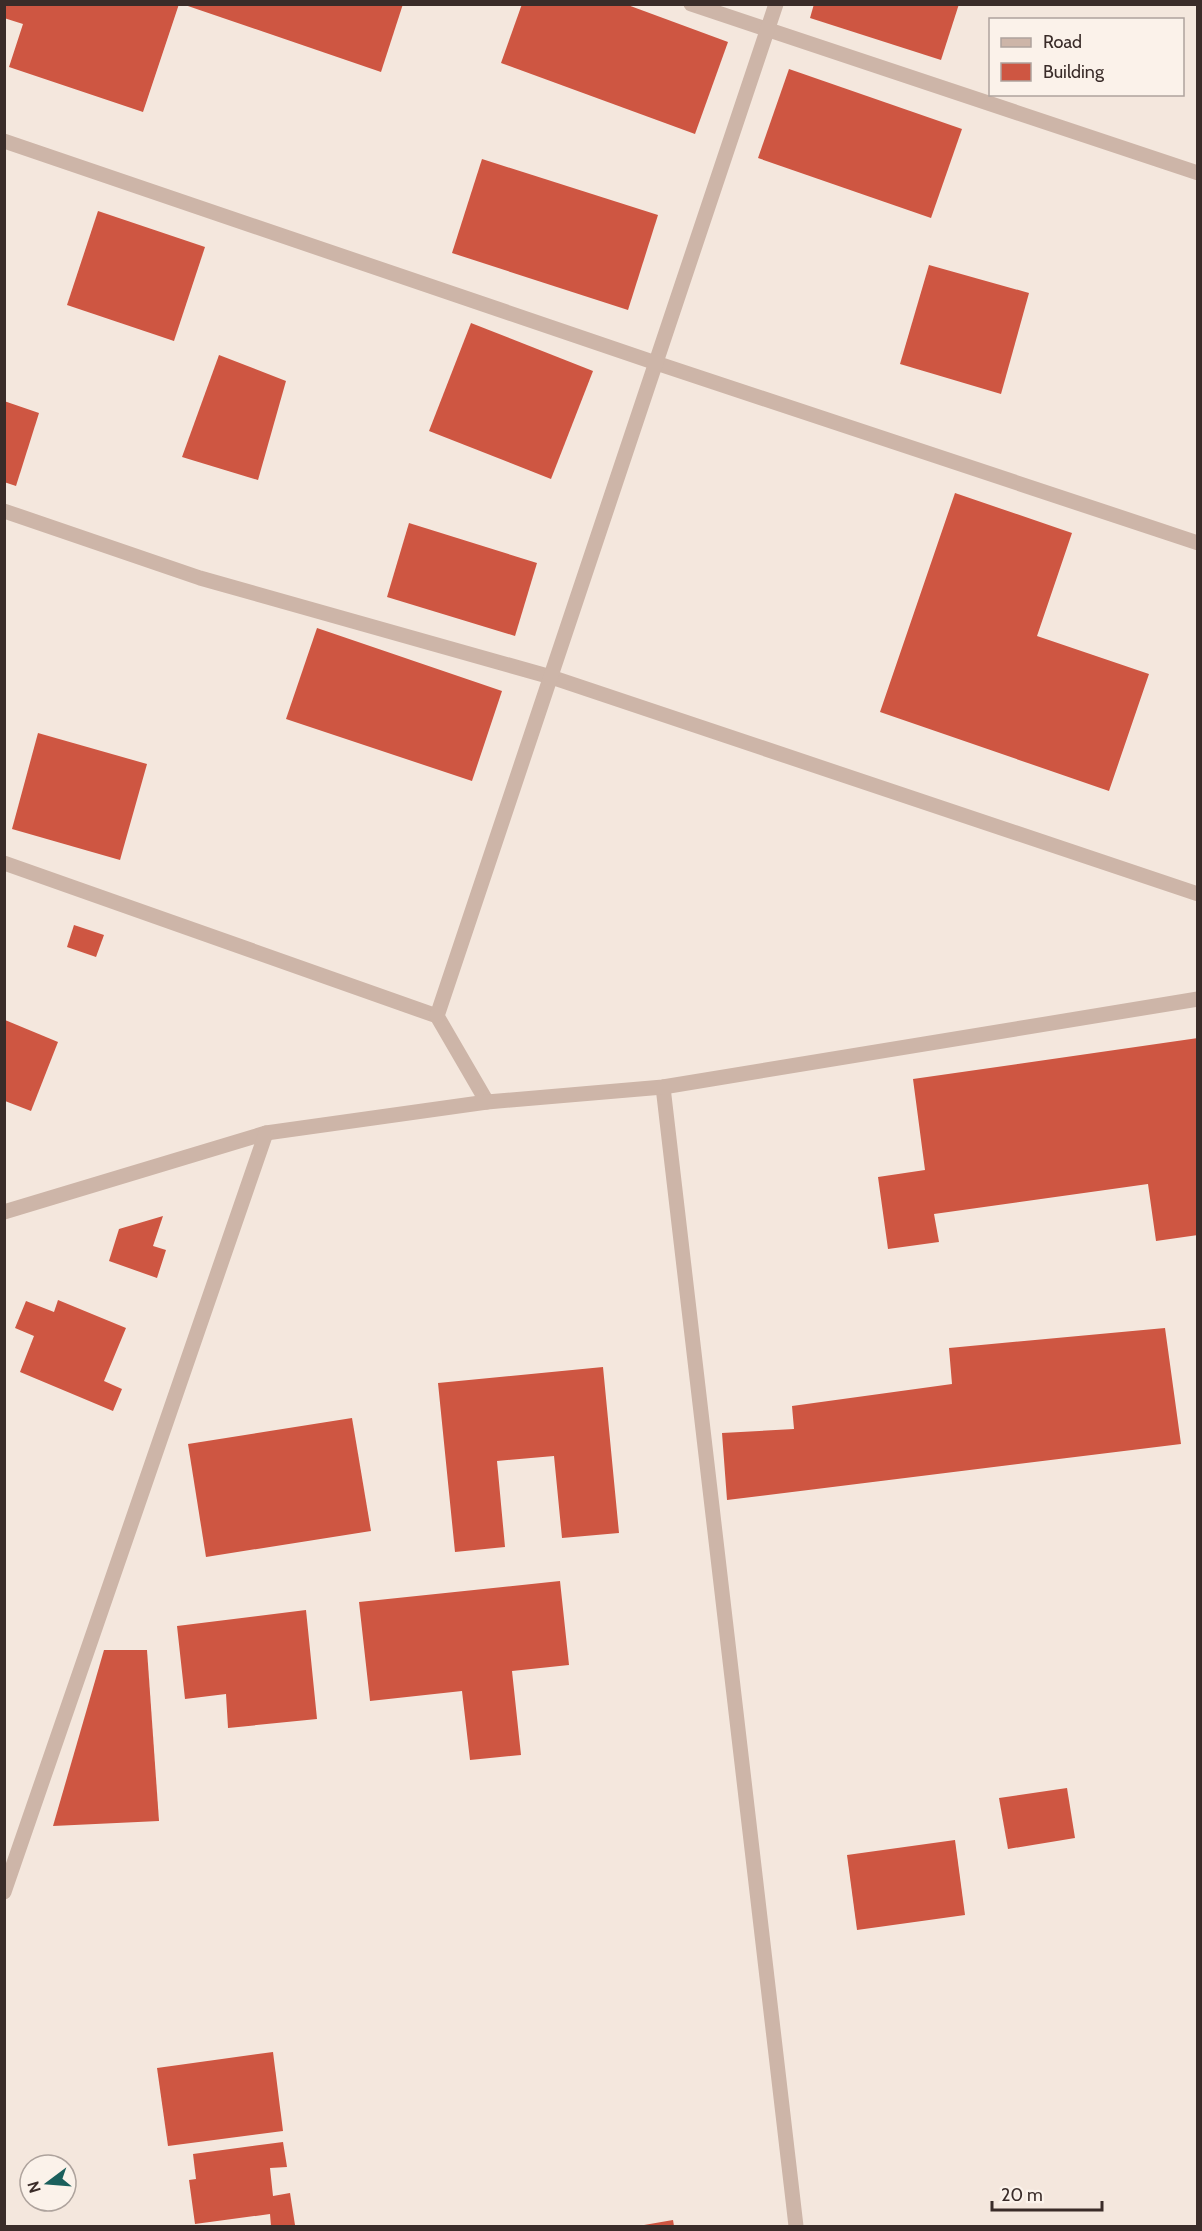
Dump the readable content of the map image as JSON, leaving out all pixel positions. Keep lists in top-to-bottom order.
{
  "legend": ["Road", "Building"],
  "scale_bar": "20 m",
  "north": "left"
}
